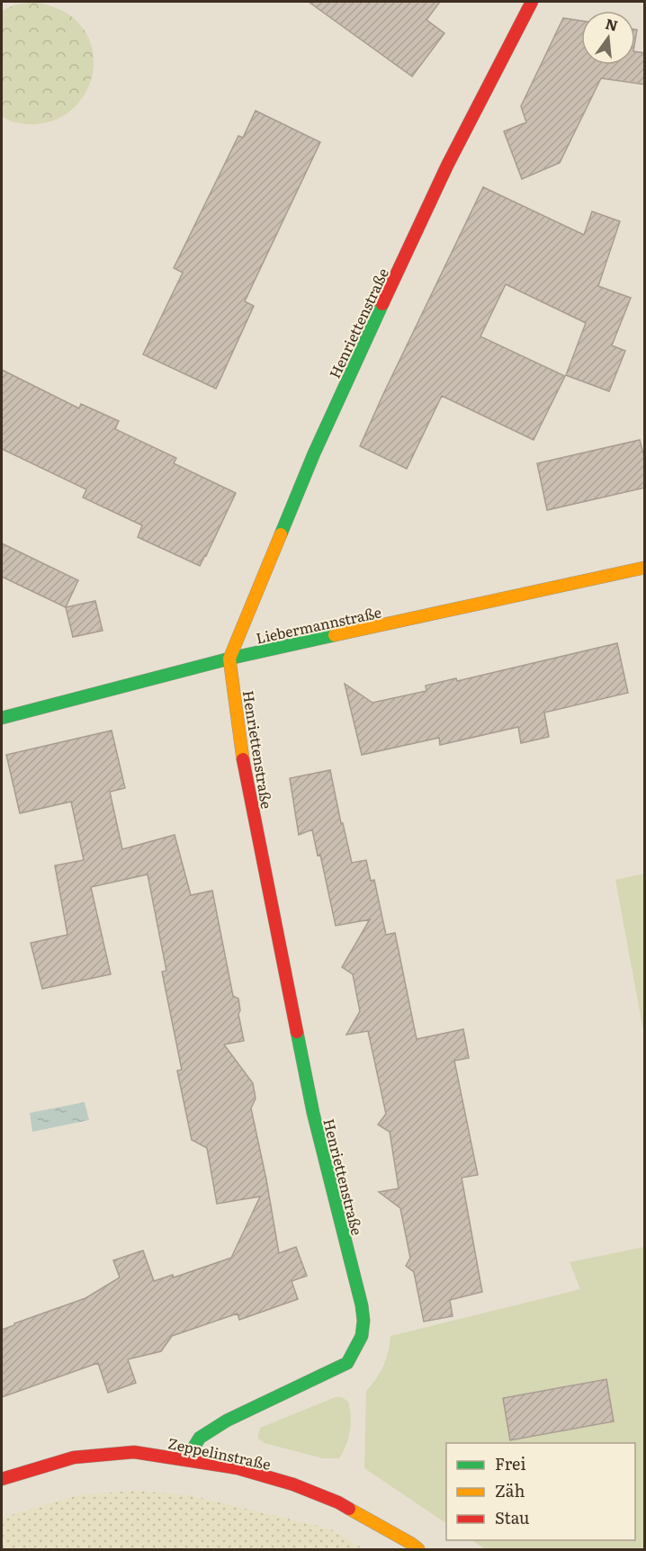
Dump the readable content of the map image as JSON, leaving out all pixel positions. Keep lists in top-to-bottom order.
{
  "streets": {
    "street": ["Henriettenstraße", "Liebermannstraße", "Zeppelinstraße"]
  },
  "crossings": [
    ["Henriettenstraße", "Liebermannstraße"],
    ["Henriettenstraße", "Zeppelinstraße"]
  ],
  "legend": ["Frei", "Zäh", "Stau"],
  "north": "top"
}
